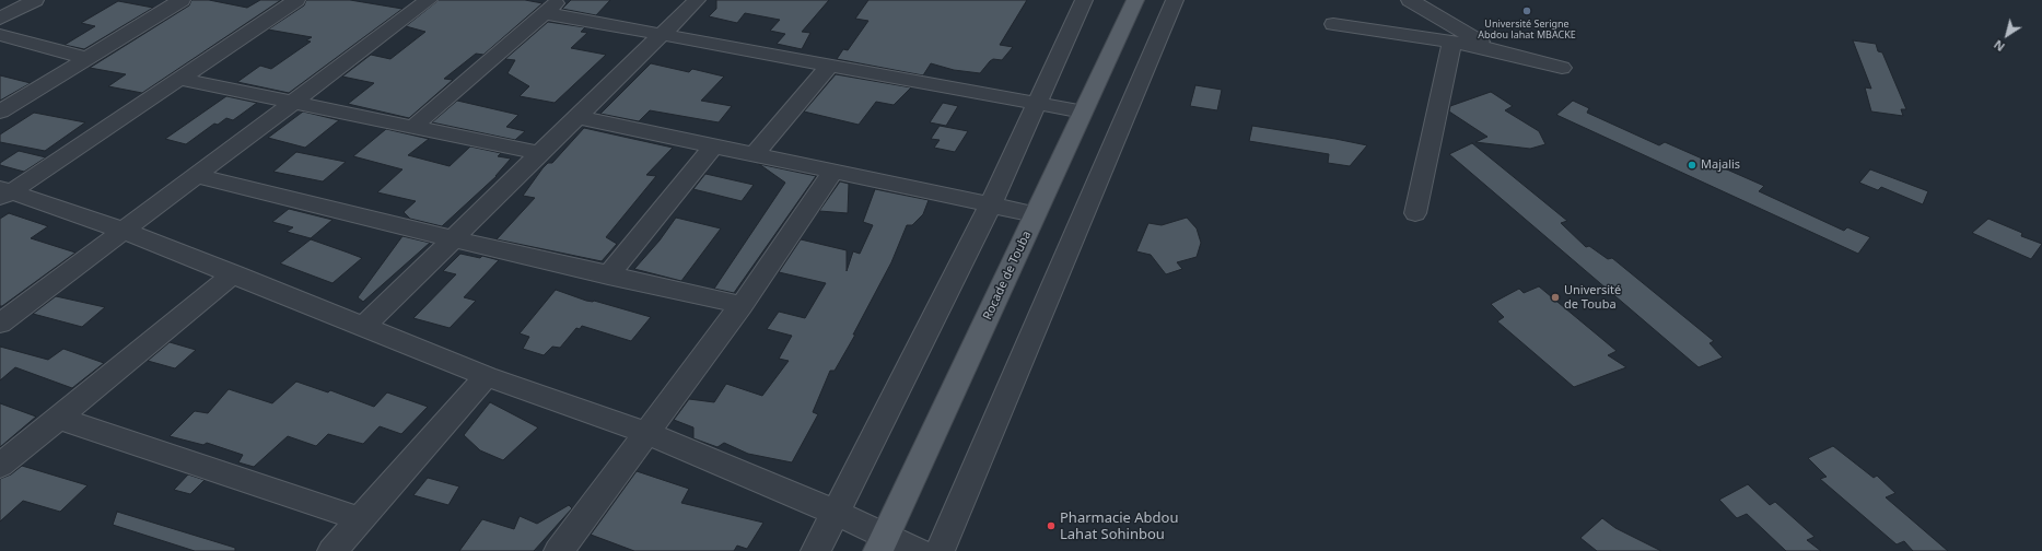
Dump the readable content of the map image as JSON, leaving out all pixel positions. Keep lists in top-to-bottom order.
{
  "streets": {
    "main road": ["Rocade de Touba"]
  },
  "places": [
    "Université Serigne Abdou lahat MBACKE",
    "Majalis",
    "Université de Touba",
    "Pharmacie Abdou Lahat Sohinbou"
  ],
  "north": "bottom left"
}
